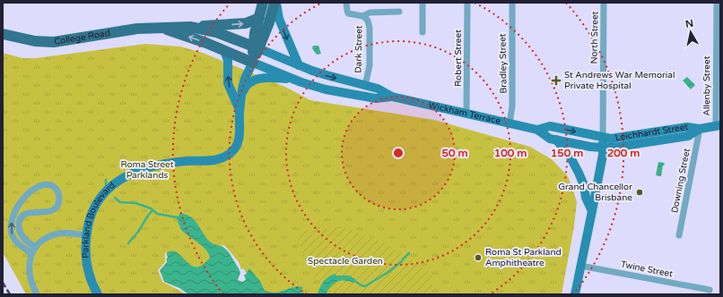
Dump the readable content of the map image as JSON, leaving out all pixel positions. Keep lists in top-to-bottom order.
{
  "streets": {
    "main road": [
      "College Road",
      "Wickham Terrace",
      "Leichhardt Street",
      "Parkland Boulevard"
    ],
    "street": [
      "North Street",
      "Dark Street",
      "Robert Street",
      "Bradley Street",
      "Allenby Street",
      "Downing Street",
      "Twine Street"
    ]
  },
  "crossings": [
    ["College Road", "Wickham Terrace"],
    ["College Road", "Parkland Boulevard"],
    ["North Street", "Wickham Terrace"],
    ["North Street", "Leichhardt Street"],
    ["Dark Street", "Wickham Terrace"],
    ["Robert Street", "Wickham Terrace"],
    ["Bradley Street", "Wickham Terrace"],
    ["Allenby Street", "Leichhardt Street"],
    ["Wickham Terrace", "Leichhardt Street"],
    ["Wickham Terrace", "Parkland Boulevard"],
    ["Leichhardt Street", "Downing Street"]
  ],
  "parks": ["Roma Street Parklands", "Spectacle Garden"],
  "places": {
    "health": ["St Andrews War Memorial Private Hospital"],
    "other": ["Grand Chancellor Brisbane", "Roma St Parkland Amphitheatre"]
  },
  "north": "top",
  "rings": [
    "50 m",
    "100 m",
    "150 m",
    "200 m"
  ]
}
